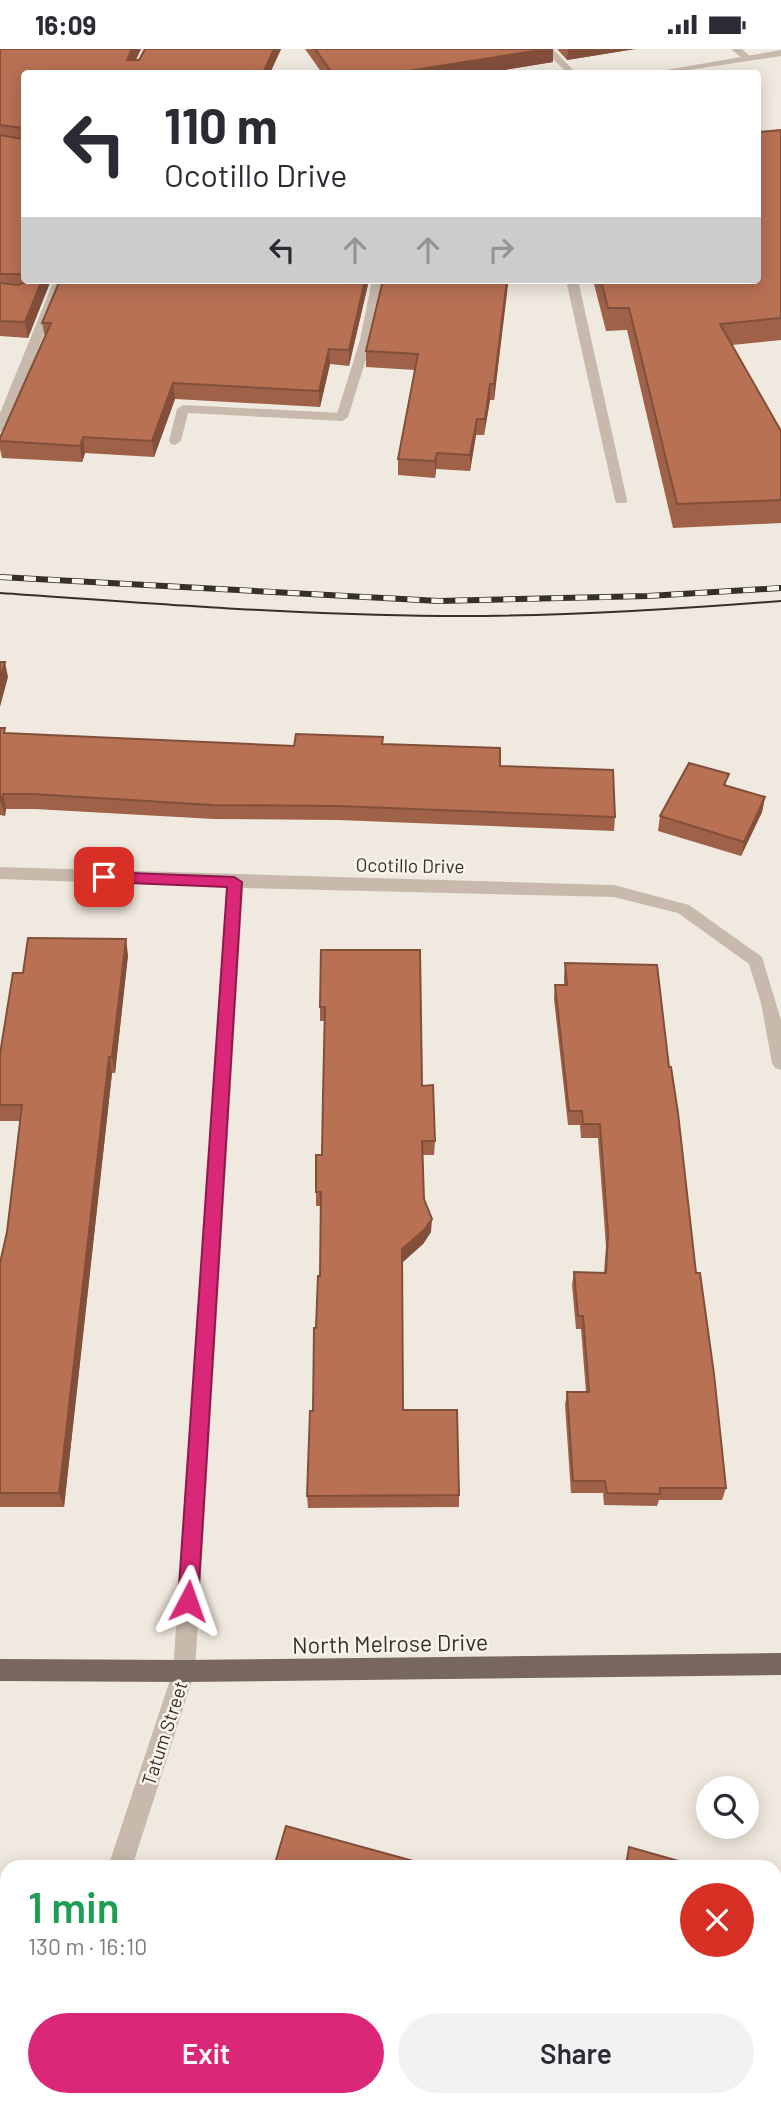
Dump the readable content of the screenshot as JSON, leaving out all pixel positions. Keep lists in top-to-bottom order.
{
  "streets": {
    "main road": ["North Melrose Drive"],
    "street": ["Ocotillo Drive", "Tatum Street"]
  },
  "crossings": [
    ["Ocotillo Drive", "Tatum Street"],
    ["North Melrose Drive", "Tatum Street"]
  ],
  "page": {
    "status": "16:09",
    "turn": ["110 m", "Ocotillo Drive"],
    "heading": ["1 min", "130 m · 16:10"],
    "buttons": ["Exit", "Share"]
  }
}
